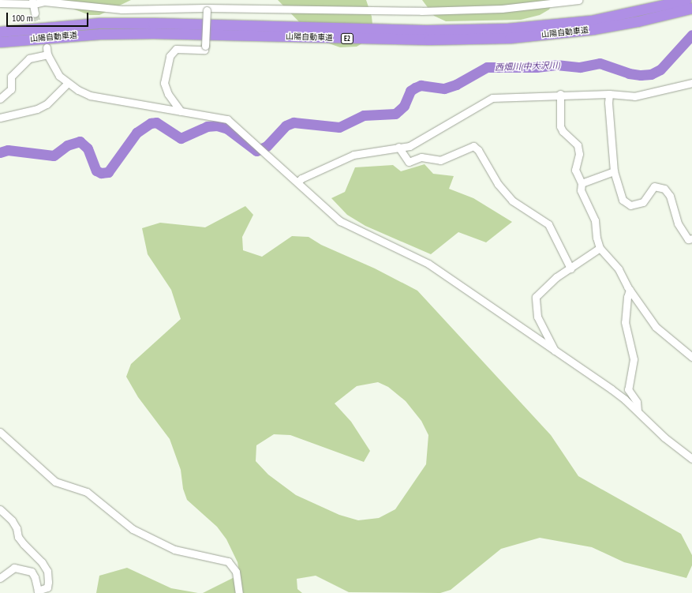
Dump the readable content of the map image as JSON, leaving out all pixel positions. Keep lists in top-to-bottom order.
{
  "streets": {
    "highway": ["山陽自動車道", "E2"]
  },
  "water": ["西畑川(中大沢川)"],
  "scale_bar": "100 m"
}
